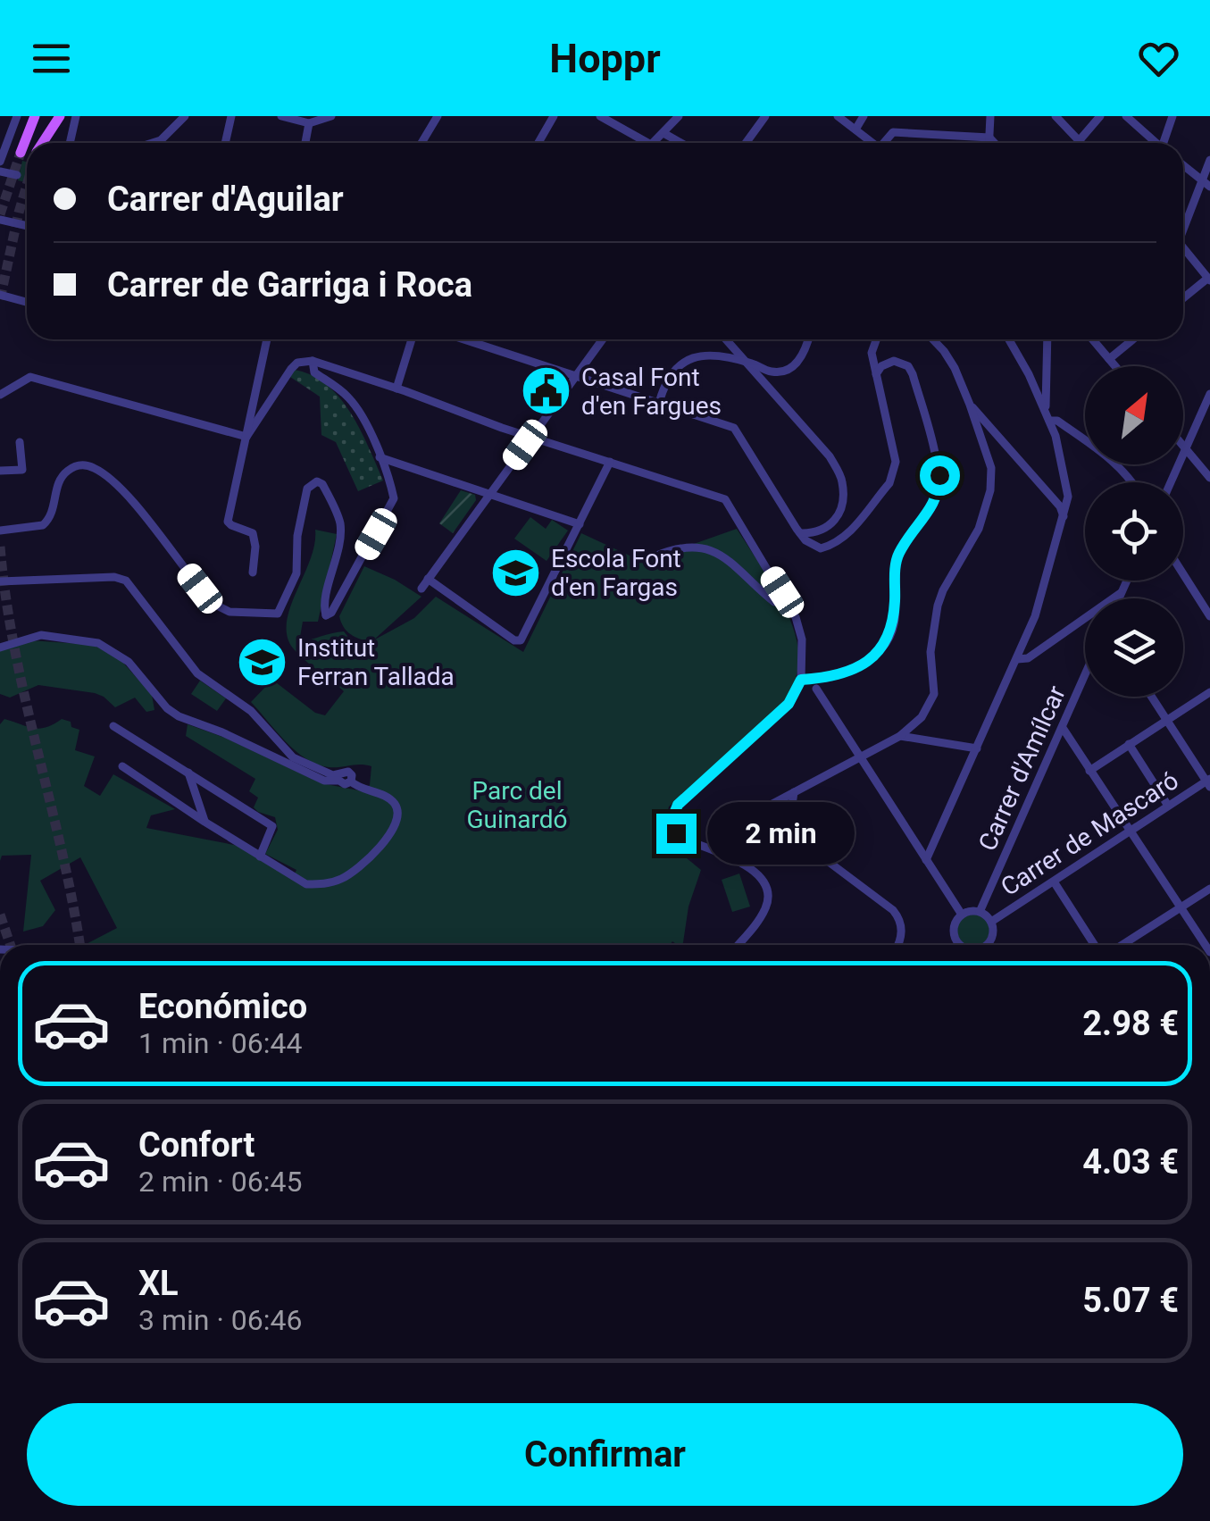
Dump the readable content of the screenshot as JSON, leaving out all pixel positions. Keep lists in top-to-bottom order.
{
  "streets": {
    "street": ["Carrer d'Amílcar", "Carrer de Mascaró"]
  },
  "parks": ["Parc del Guinardó"],
  "places": {
    "public building": ["Casal Font d'en Fargues"],
    "school or university": ["Escola Font d'en Fargas", "Institut Ferran Tallada"]
  },
  "north": "top right",
  "page": {
    "header": "Hoppr",
    "banner": ["Carrer d'Aguilar", "Carrer de Garriga i Roca"],
    "bubble": "2 min",
    "list": [
      {
        "name": "Económico",
        "note": "1 min · 06:44",
        "value": "2.98 €"
      },
      {
        "name": "Confort",
        "note": "2 min · 06:45",
        "value": "4.03 €"
      },
      {
        "name": "XL",
        "note": "3 min · 06:46",
        "value": "5.07 €"
      }
    ],
    "buttons": "Confirmar"
  }
}
